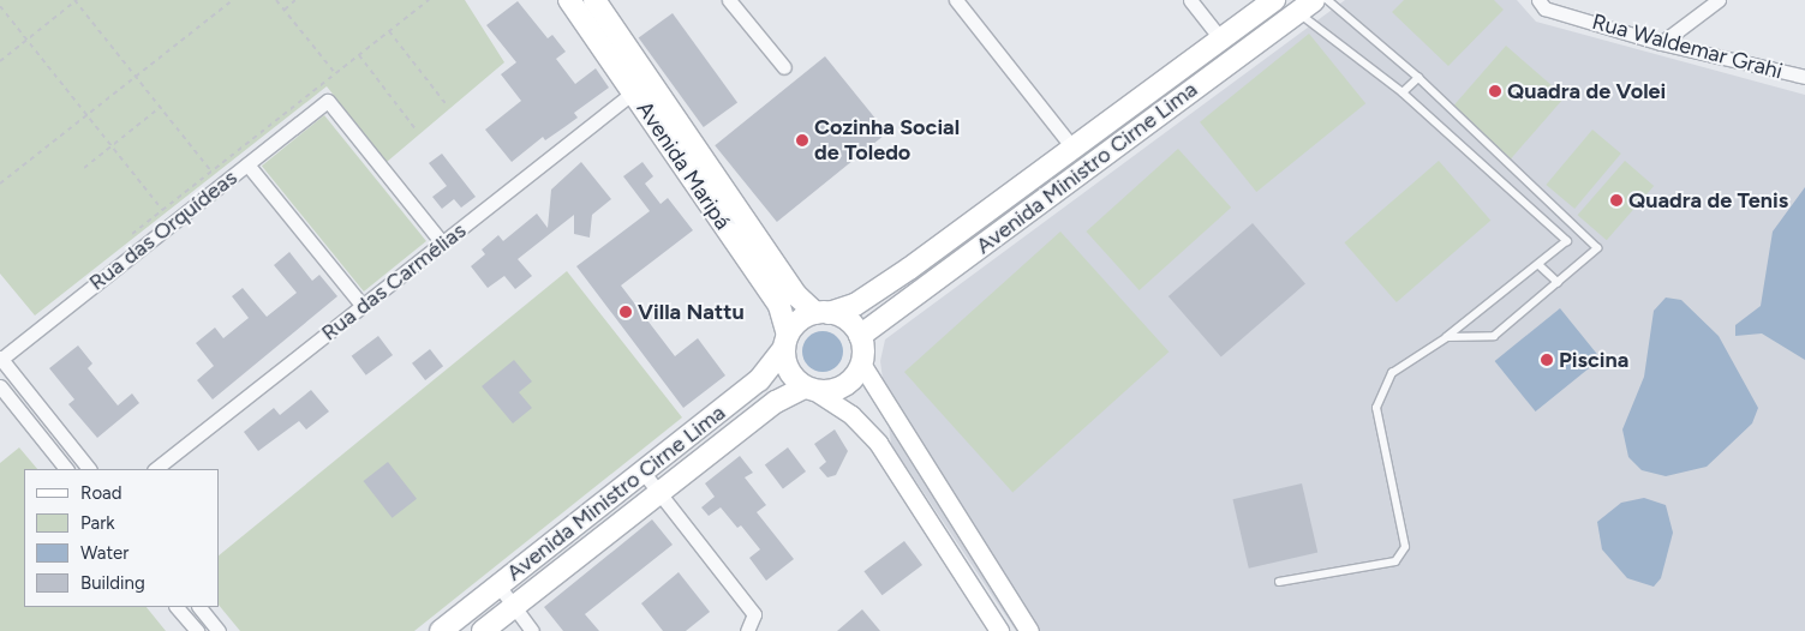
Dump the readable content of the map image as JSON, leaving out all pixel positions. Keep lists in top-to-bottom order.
{
  "streets": {
    "main road": ["Avenida Maripá", "Avenida Ministro Cirne Lima"],
    "street": ["Rua Waldemar Grahi", "Rua das Orquídeas", "Rua das Carmélias"]
  },
  "crossings": [
    ["Avenida Maripá", "Avenida Ministro Cirne Lima"],
    ["Avenida Maripá", "Rua das Carmélias"],
    ["Rua das Orquídeas", "Rua das Carmélias"]
  ],
  "places": [
    "Quadra de Volei",
    "Cozinha Social de Toledo",
    "Quadra de Tenis",
    "Villa Nattu",
    "Piscina"
  ],
  "legend": [
    "Road",
    "Park",
    "Water",
    "Building"
  ]
}
